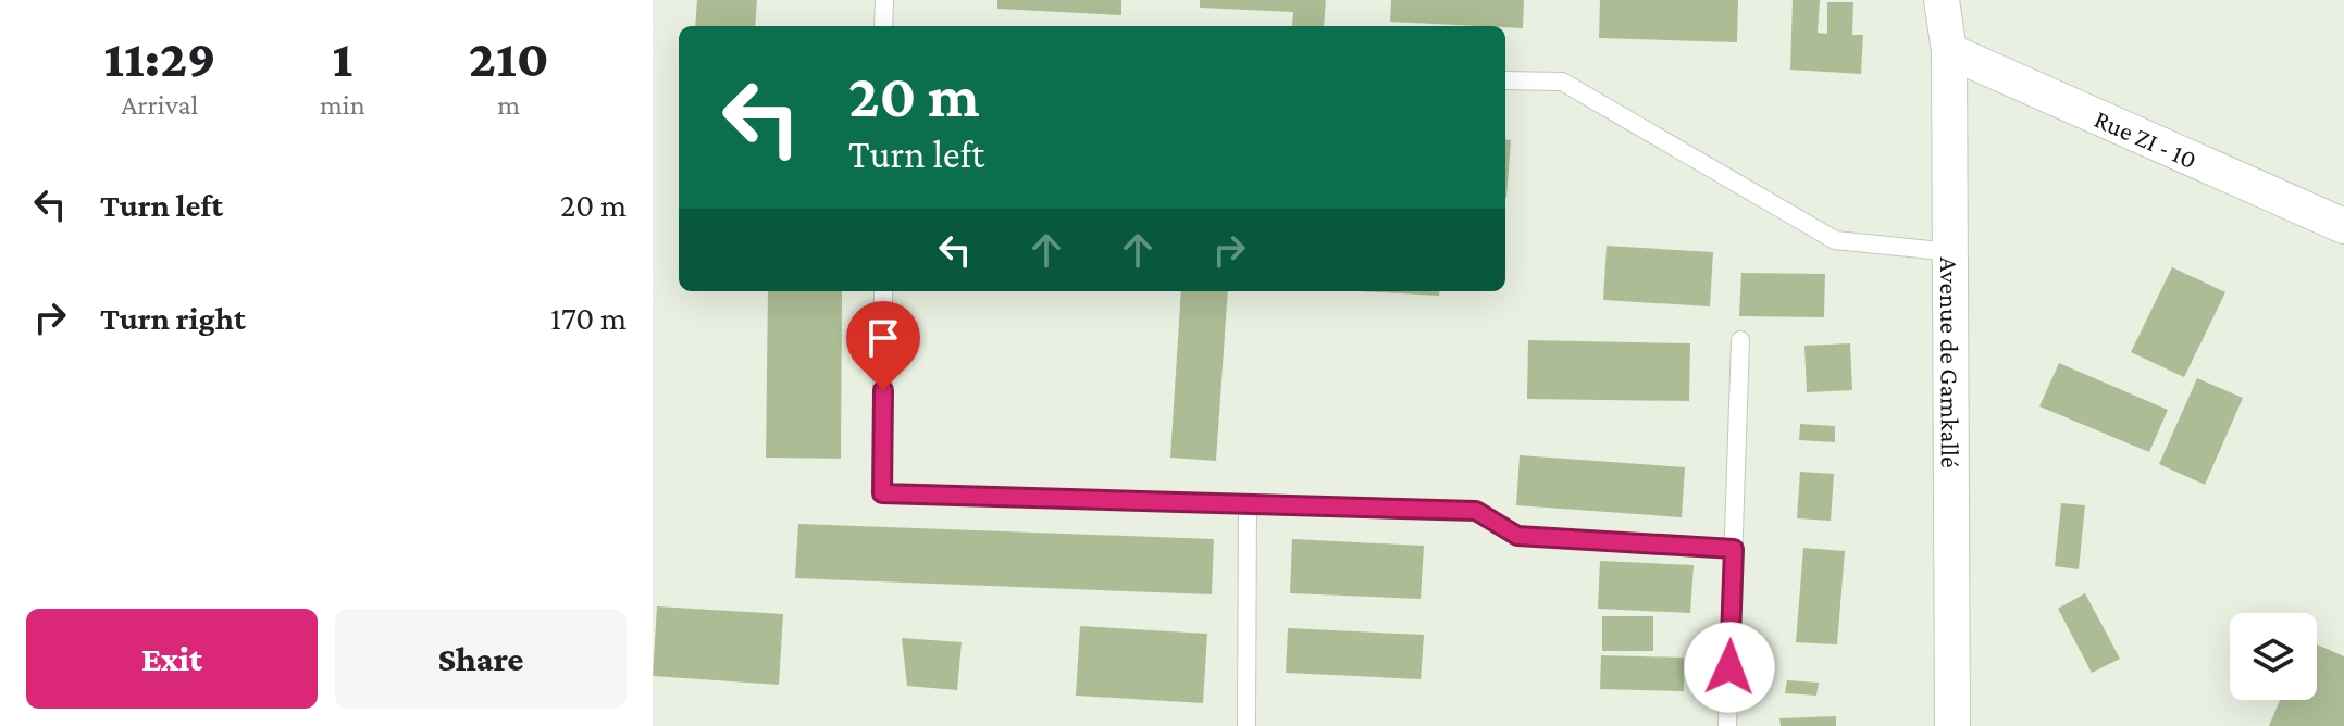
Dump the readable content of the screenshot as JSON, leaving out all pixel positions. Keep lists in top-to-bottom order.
{
  "streets": {
    "street": ["Rue ZI - 10", "Avenue de Gamkallé"]
  },
  "crossings": [
    ["Rue ZI - 10", "Avenue de Gamkallé"]
  ],
  "page": {
    "eta": [
      "11:29",
      "Arrival",
      "1",
      "min",
      "210",
      "m"
    ],
    "turn": ["20 m", "Turn left"],
    "list": [
      {
        "name": "Turn left",
        "value": "20 m"
      },
      {
        "name": "Turn right",
        "value": "170 m"
      }
    ],
    "buttons": ["Exit", "Share"]
  }
}
